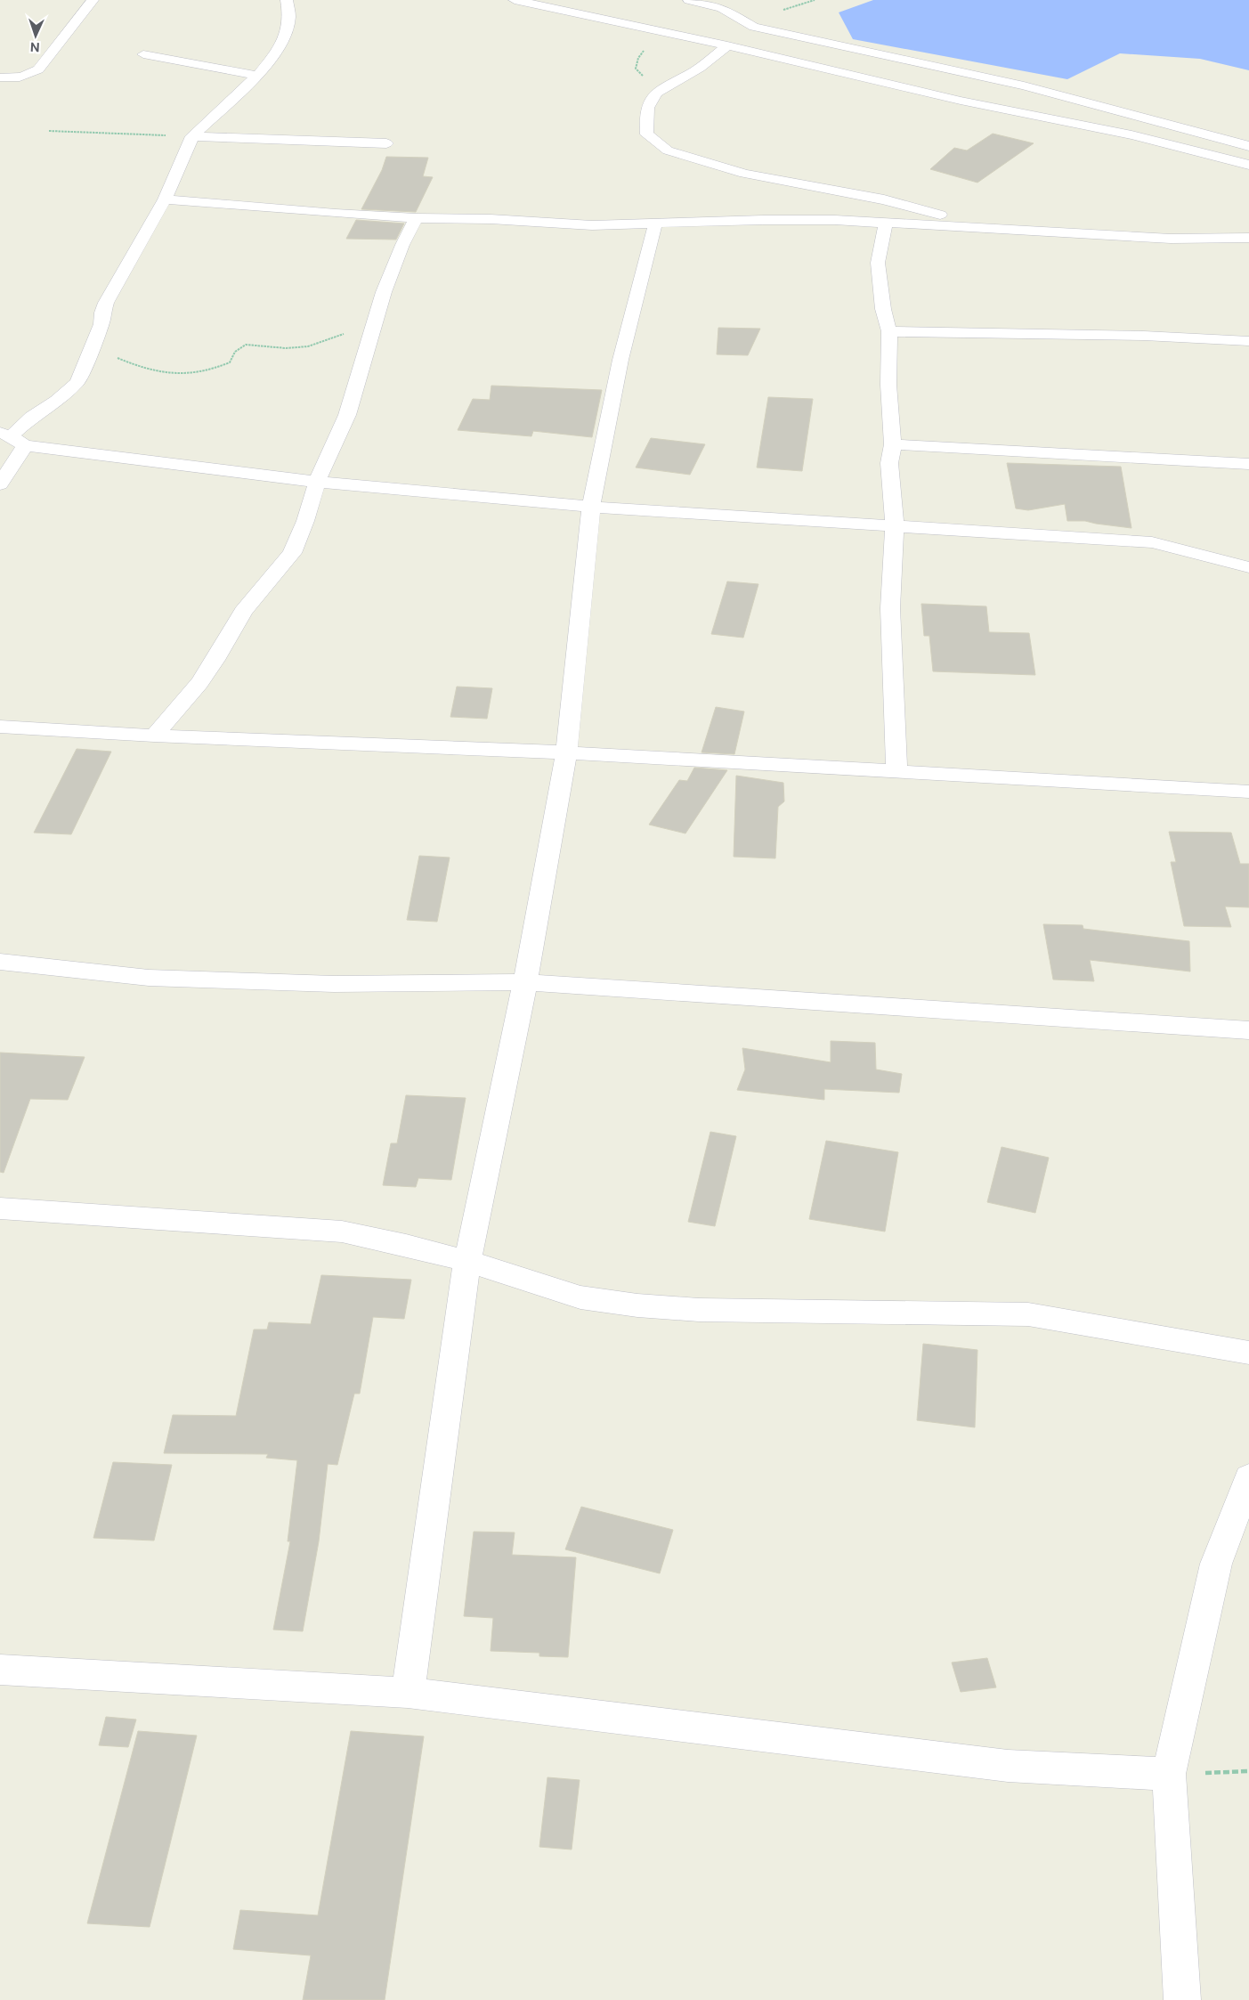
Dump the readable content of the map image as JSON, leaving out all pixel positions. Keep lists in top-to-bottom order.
{
  "north": "bottom"
}
